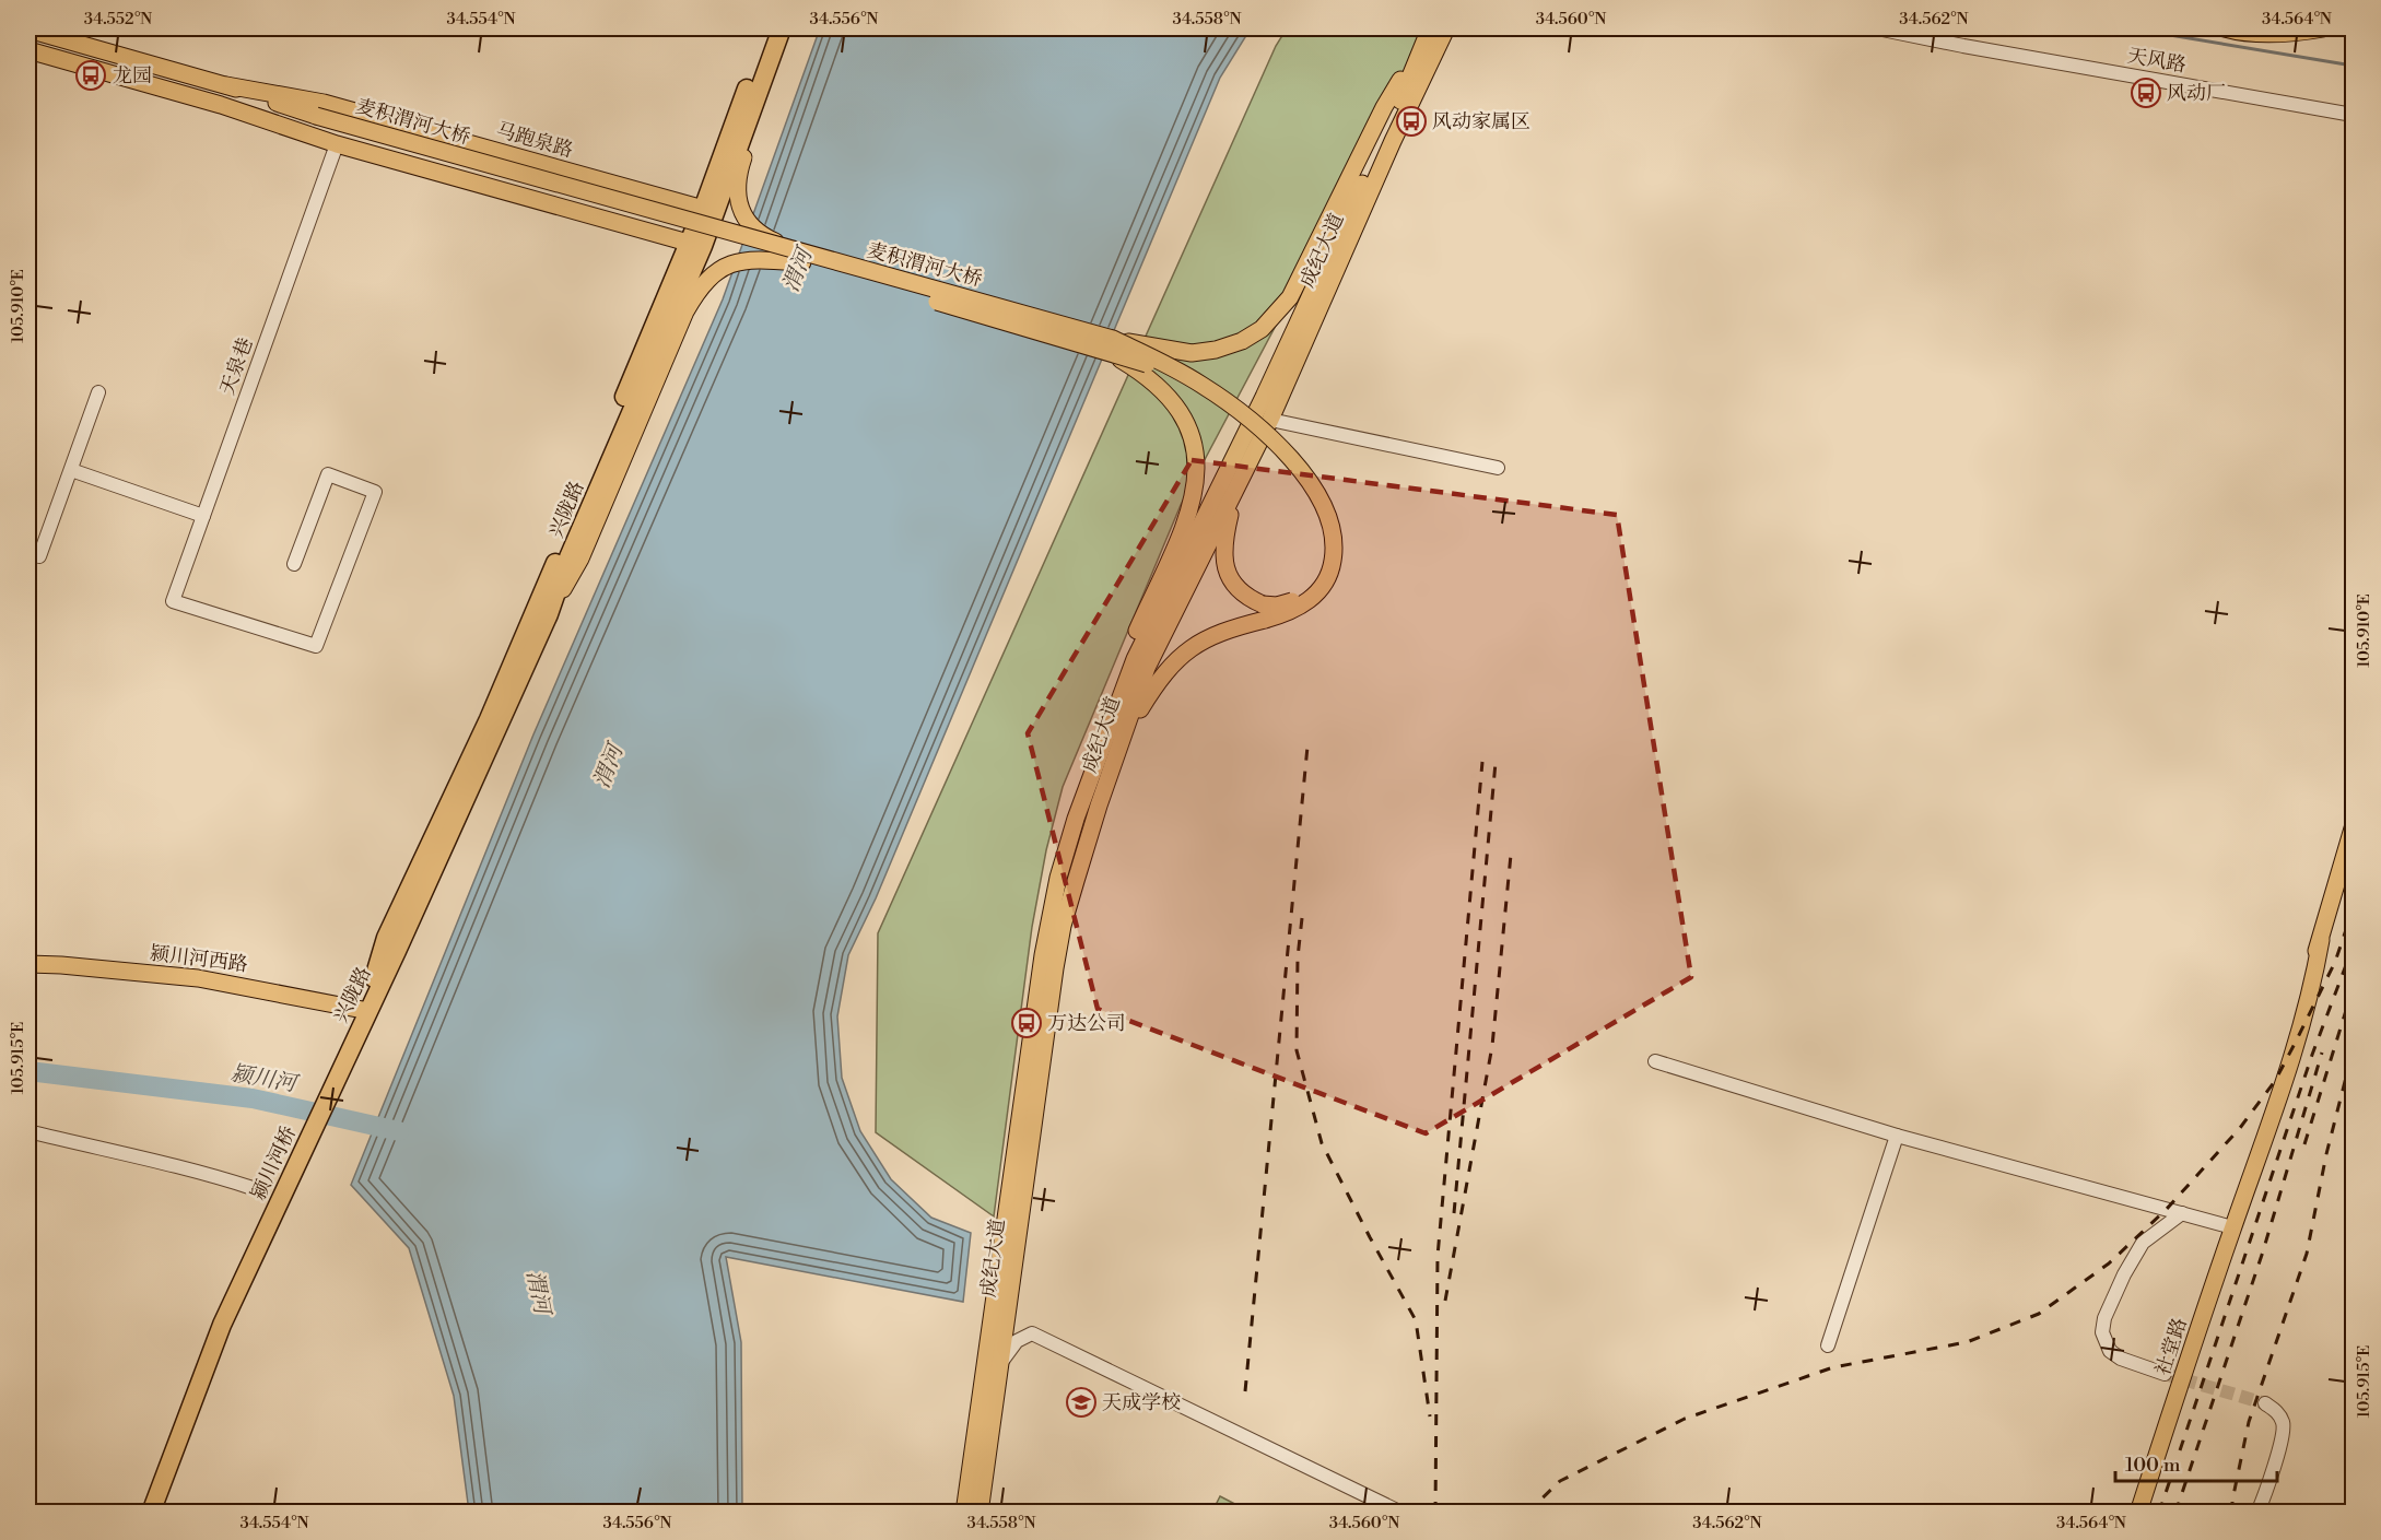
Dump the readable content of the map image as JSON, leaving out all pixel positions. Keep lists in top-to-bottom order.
{
  "streets": {
    "highway": ["兴陇路", "颍川河桥"],
    "main road": [
      "麦积渭河大桥",
      "马跑泉路",
      "成纪大道",
      "颍川河西路",
      "社堂路"
    ],
    "street": ["天风路", "天泉巷"]
  },
  "crossings": [
    ["麦积渭河大桥", "马跑泉路"],
    ["麦积渭河大桥", "成纪大道"],
    ["马跑泉路", "兴陇路"],
    ["兴陇路", "颍川河西路"],
    ["兴陇路", "颍川河桥"]
  ],
  "water": ["渭河", "颍川河"],
  "places": {
    "bus stop": [
      "龙园",
      "风动厂",
      "风动家属区",
      "万达公司"
    ],
    "school or university": ["天成学校"]
  },
  "scale_bar": "100 m",
  "coordinates": [
    "34.552°N",
    "34.554°N",
    "34.556°N",
    "34.558°N",
    "34.560°N",
    "34.562°N",
    "34.564°N",
    "105.910°E",
    "105.915°E"
  ]
}
